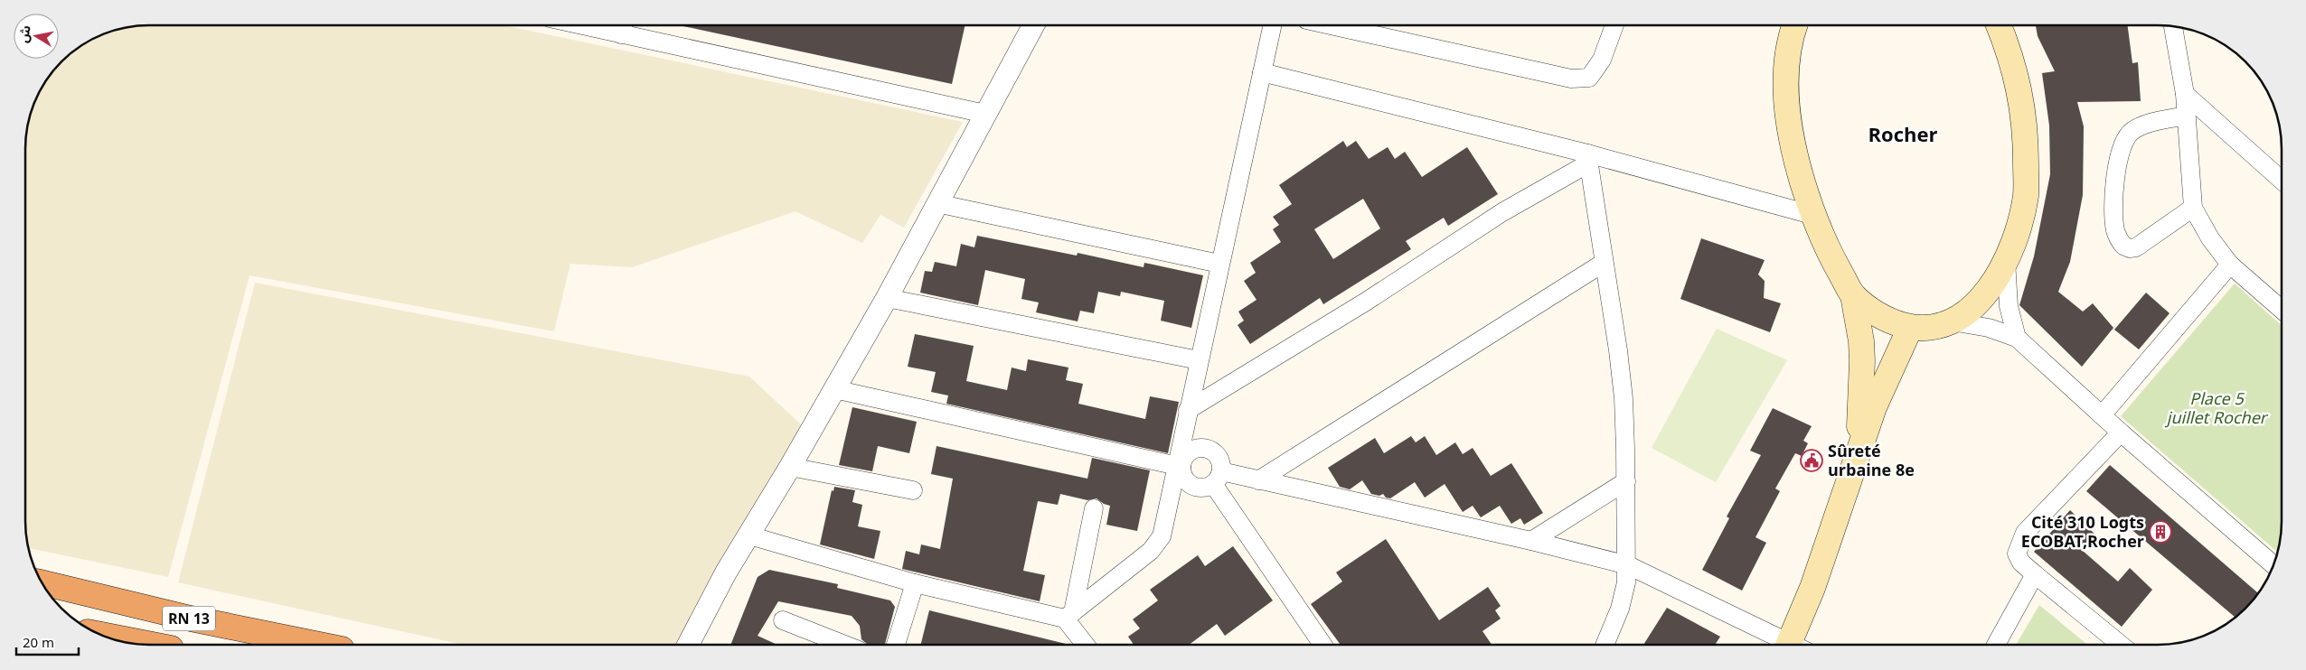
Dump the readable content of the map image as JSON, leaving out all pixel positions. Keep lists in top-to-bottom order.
{
  "streets": {
    "highway": ["RN 13"]
  },
  "districts": ["Rocher"],
  "parks": ["Place 5 juillet Rocher"],
  "places": {
    "public building": ["Sûreté urbaine 8e"],
    "building": ["Cité 310 Logts ECOBAT,Rocher"]
  },
  "scale_bar": "20 m",
  "north": "left"
}
